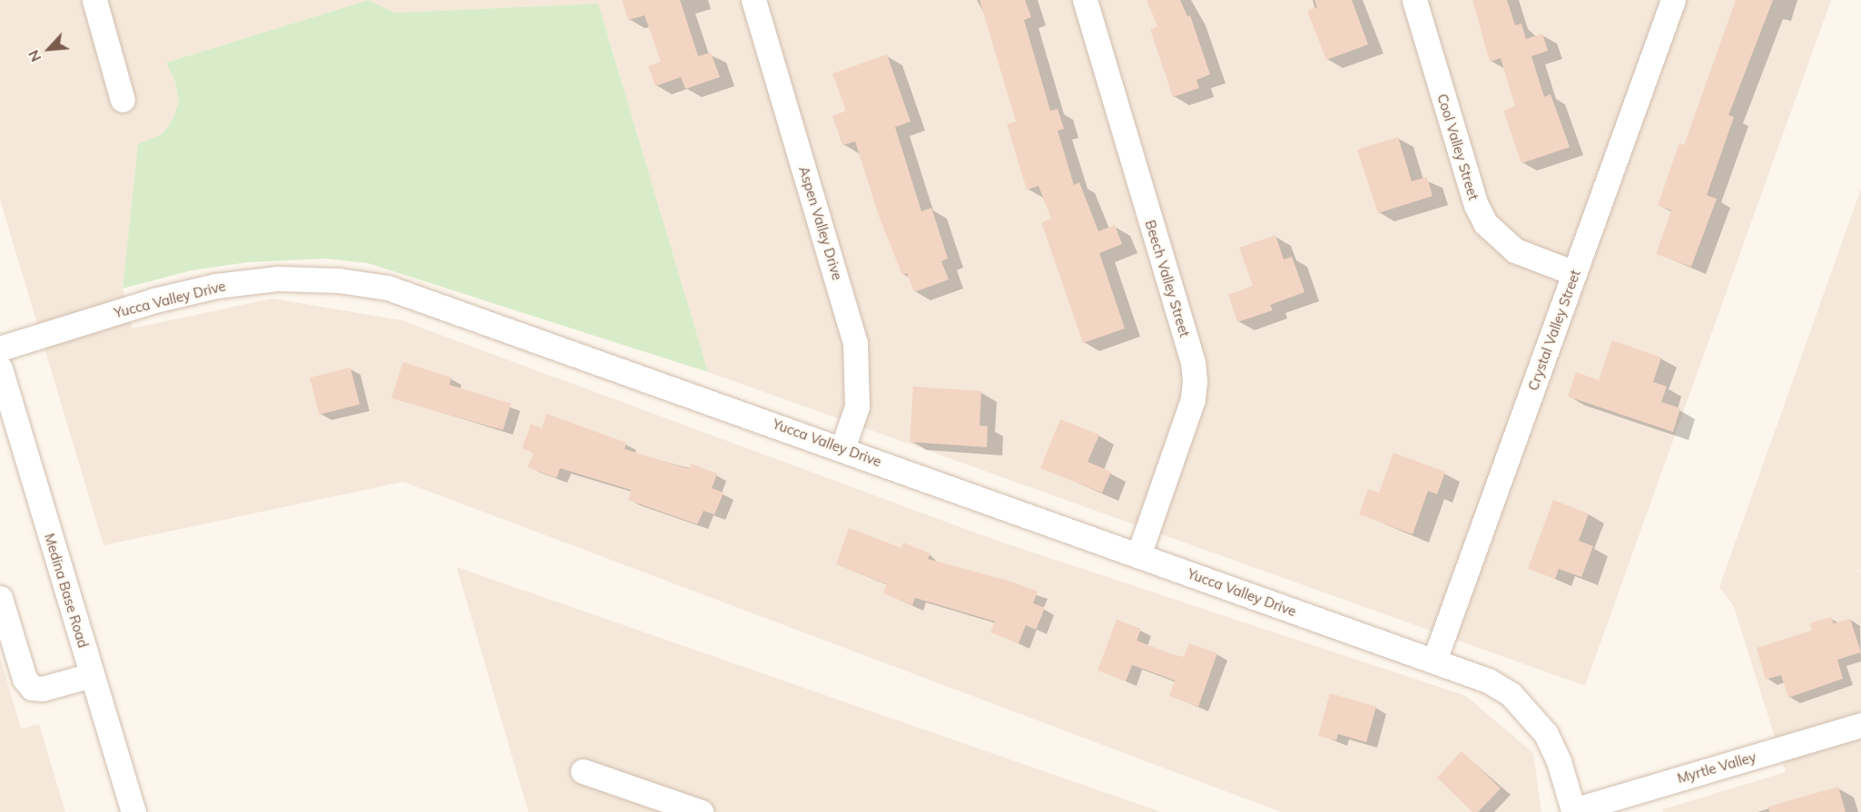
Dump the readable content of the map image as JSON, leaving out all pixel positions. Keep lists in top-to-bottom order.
{
  "streets": {
    "street": [
      "Cool Valley Street",
      "Aspen Valley Drive",
      "Beech Valley Street",
      "Yucca Valley Drive",
      "Crystal Valley Street",
      "Medina Base Road",
      "Myrtle Valley"
    ]
  },
  "crossings": [
    ["Cool Valley Street", "Crystal Valley Street"],
    ["Aspen Valley Drive", "Yucca Valley Drive"],
    ["Beech Valley Street", "Yucca Valley Drive"],
    ["Yucca Valley Drive", "Crystal Valley Street"],
    ["Yucca Valley Drive", "Myrtle Valley"]
  ],
  "north": "bottom left"
}
